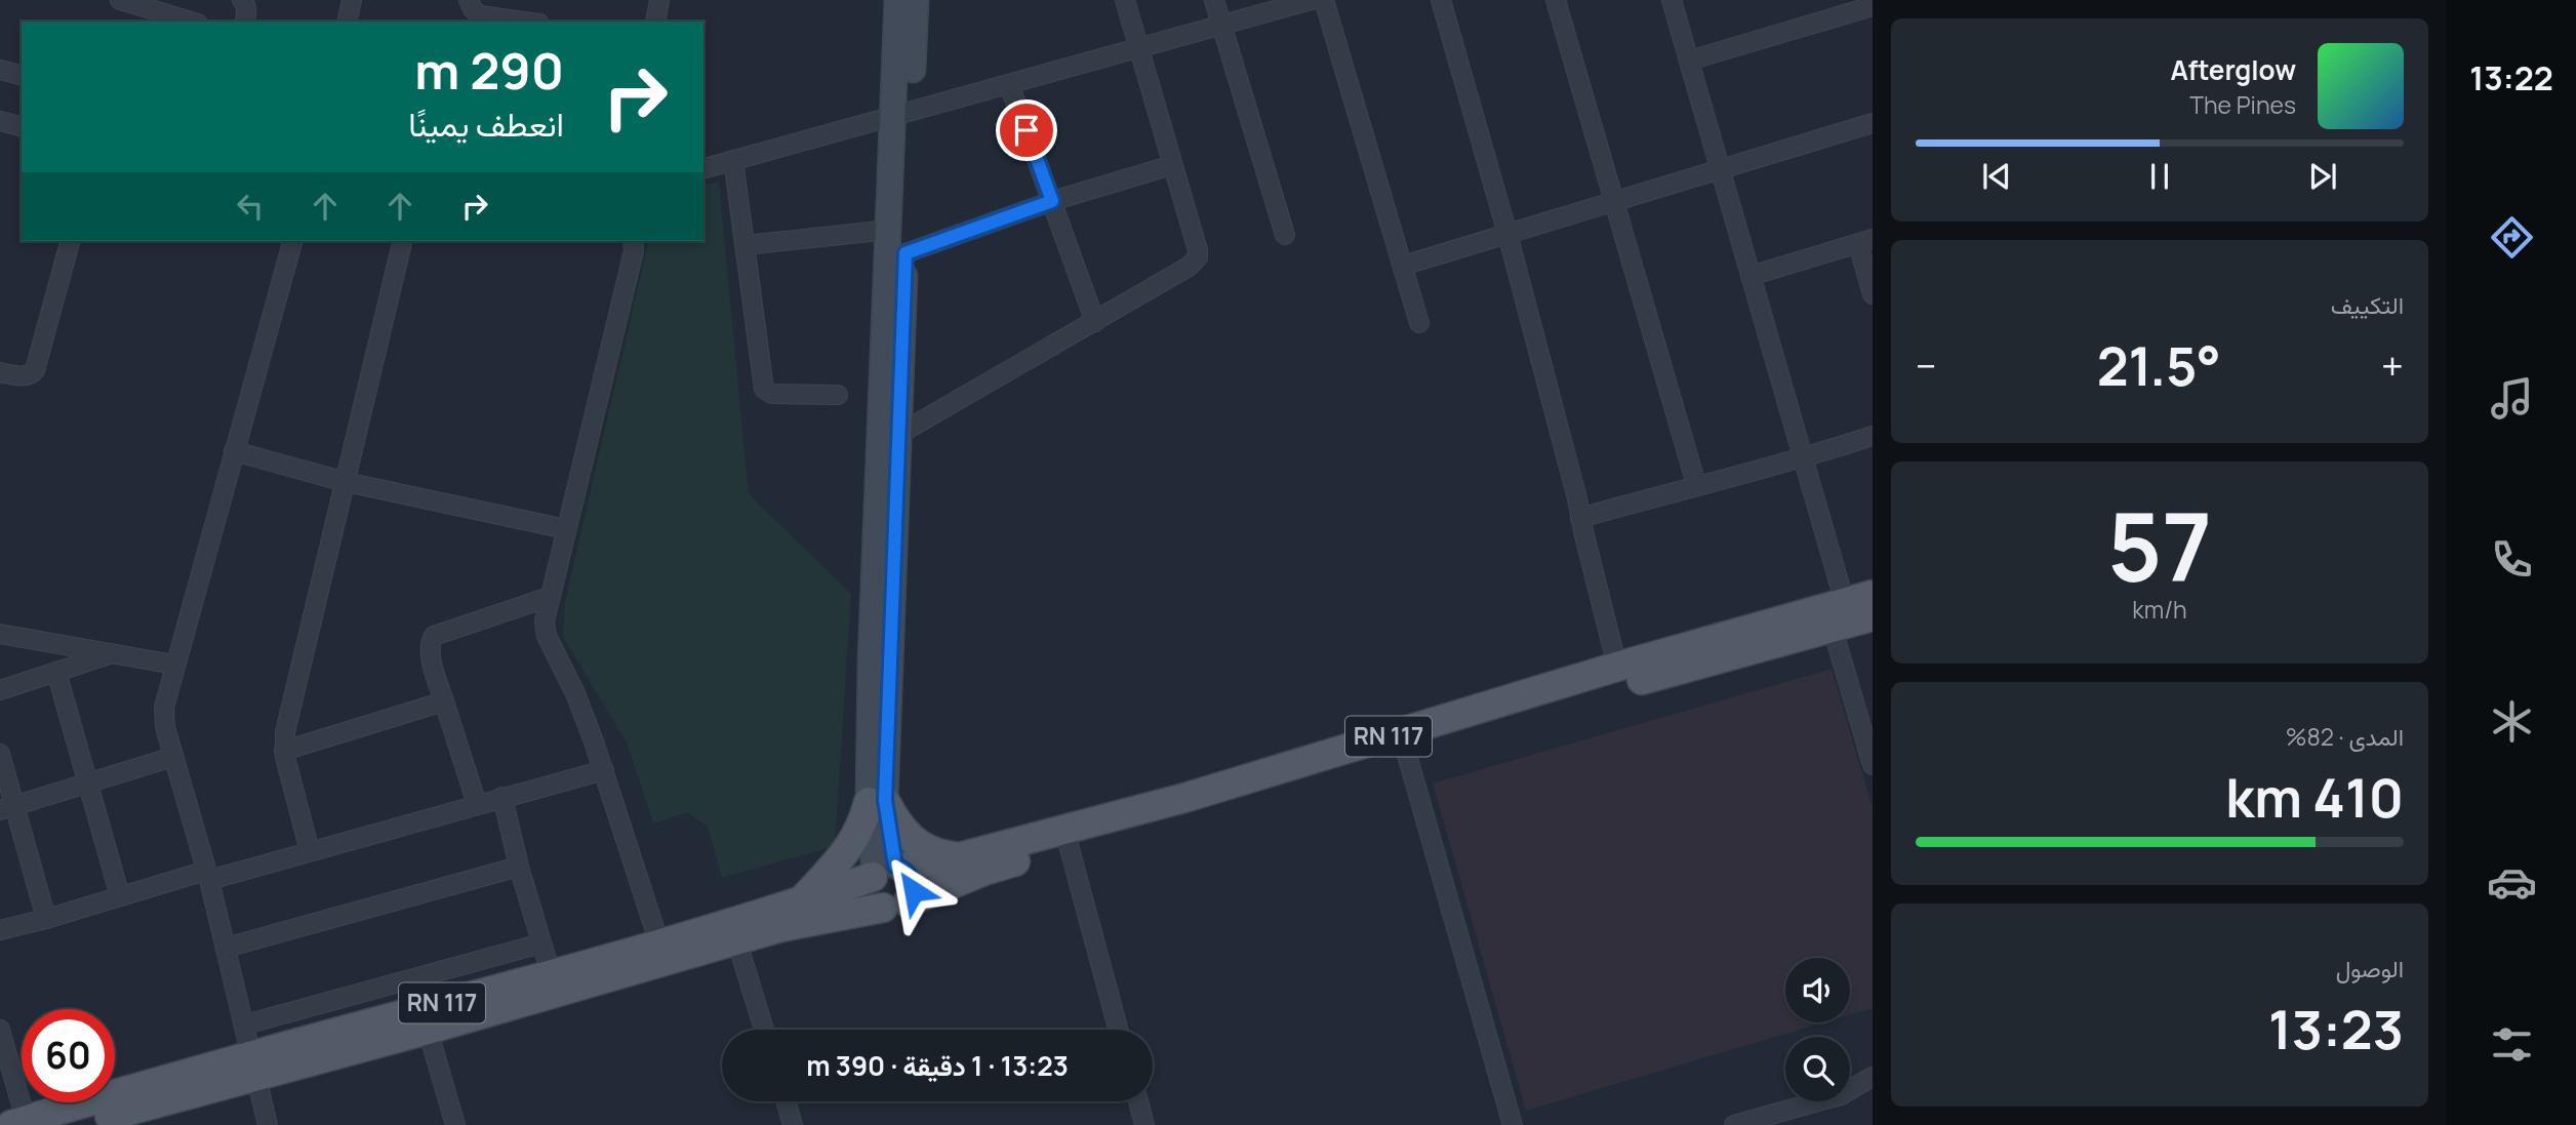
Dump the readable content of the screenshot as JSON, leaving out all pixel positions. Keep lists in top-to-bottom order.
{
  "streets": {
    "main road": ["RN 117"]
  },
  "page": {
    "tabs": "13:22",
    "turn": ["290 m", "انعطف يمينًا"],
    "song": ["Afterglow", "The Pines"],
    "tile": [
      "التكييف",
      ["57", "km/h"],
      ["المدى · 82%", "410 km"],
      ["الوصول", "13:23"]
    ],
    "heat": ["−", "21.5°", "+"],
    "limit": "60",
    "trip": "13:23 · 1 دقيقة · 390 m"
  }
}
